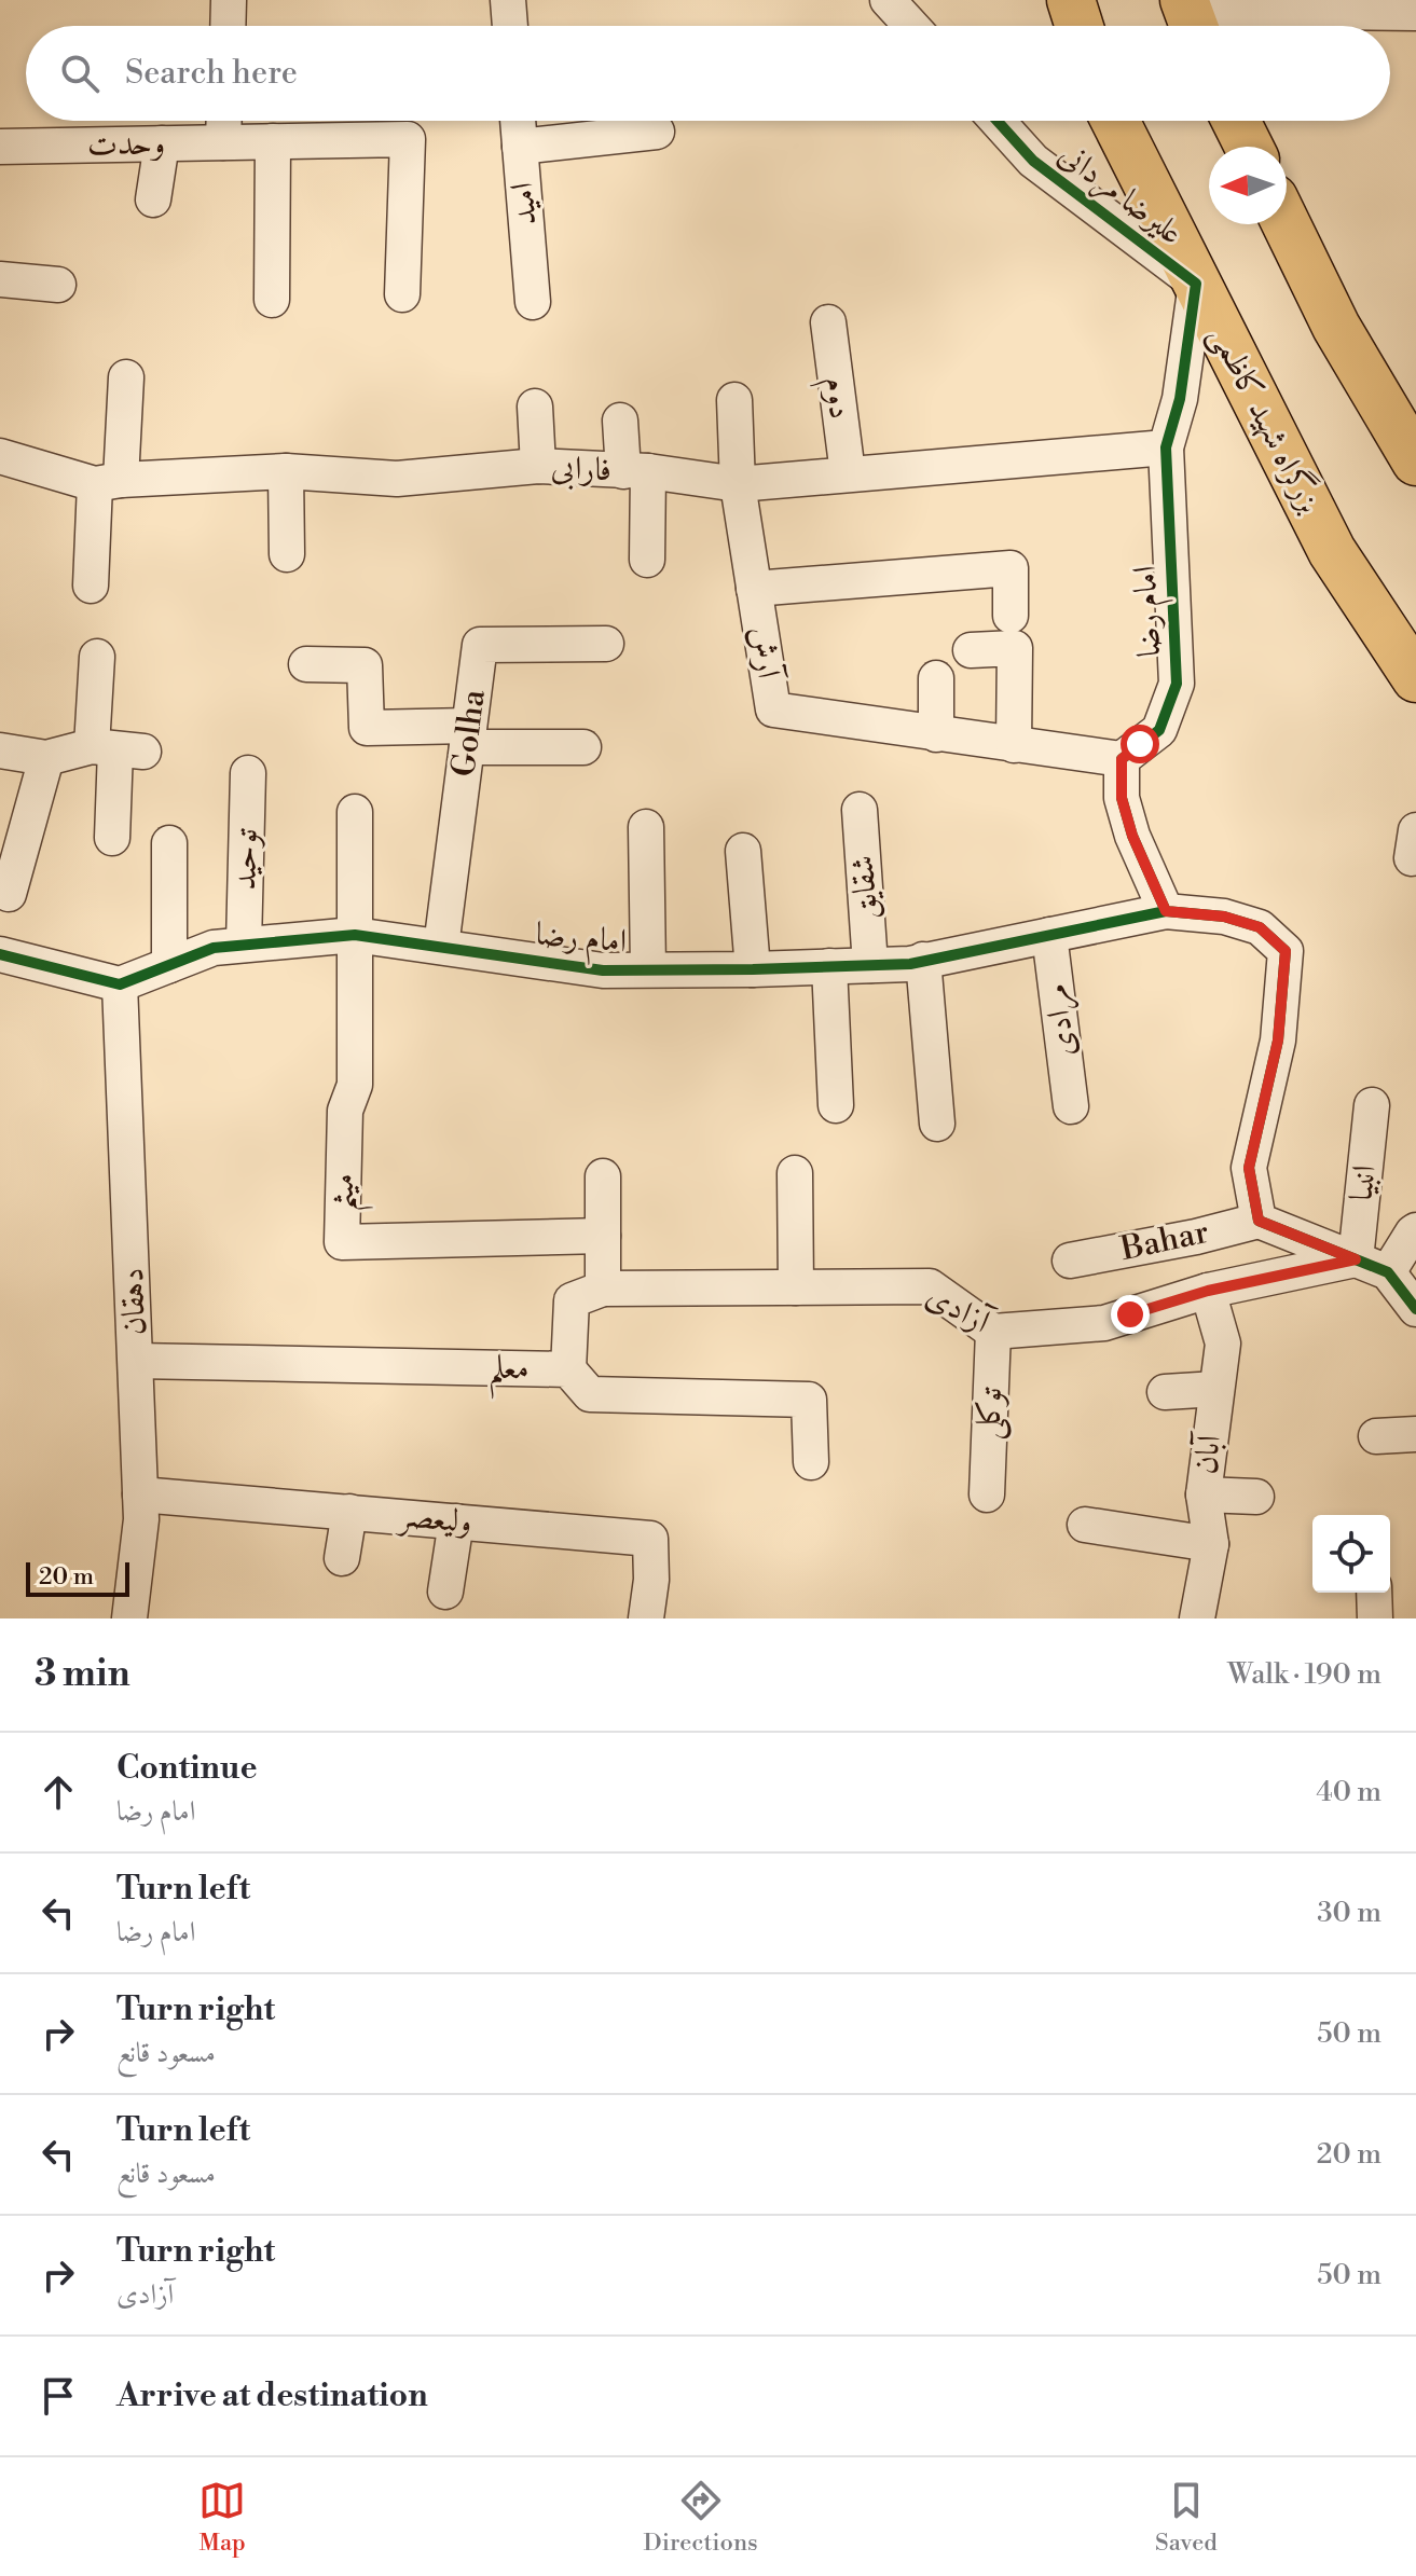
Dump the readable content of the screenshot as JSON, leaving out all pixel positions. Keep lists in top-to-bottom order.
{
  "streets": {
    "highway": ["بزرگراه شهید کاظمی"],
    "street": [
      "وحدت",
      "علیرضا مردانی",
      "امید",
      "دوم",
      "فارابی",
      "امام رضا",
      "آرش",
      "Golha",
      "توحید",
      "شقایق",
      "مرادی",
      "انبیا",
      "میثم",
      "Bahar",
      "دهقان",
      "آزادی",
      "معلم",
      "توکلی",
      "آبان",
      "ولیعصر"
    ]
  },
  "crossings": [
    ["علیرضا مردانی", "بزرگراه شهید کاظمی"],
    ["علیرضا مردانی", "امام رضا"],
    ["دوم", "فارابی"],
    ["بزرگراه شهید کاظمی", "امام رضا"],
    ["فارابی", "امام رضا"],
    ["فارابی", "آرش"],
    ["امام رضا", "آرش"],
    ["امام رضا", "Golha"],
    ["امام رضا", "توحید"],
    ["امام رضا", "شقایق"],
    ["امام رضا", "مرادی"],
    ["امام رضا", "میثم"],
    ["امام رضا", "Bahar"],
    ["امام رضا", "دهقان"],
    ["انبیا", "آزادی"],
    ["دهقان", "معلم"],
    ["دهقان", "ولیعصر"],
    ["آزادی", "توکلی"],
    ["آزادی", "آبان"]
  ],
  "scale_bar": "20 m",
  "north": "left",
  "page": {
    "search": "Search here",
    "scale": "20 m",
    "heading": ["3 min", "Walk · 190 m"],
    "list": [
      ["Continue", "امام رضا", "40 m"],
      ["Turn left", "امام رضا", "30 m"],
      ["Turn right", "مسعود قانع", "50 m"],
      ["Turn left", "مسعود قانع", "20 m"],
      ["Turn right", "آزادی", "50 m"],
      "Arrive at destination"
    ],
    "nav": ["Map", "Directions", "Saved"]
  }
}
